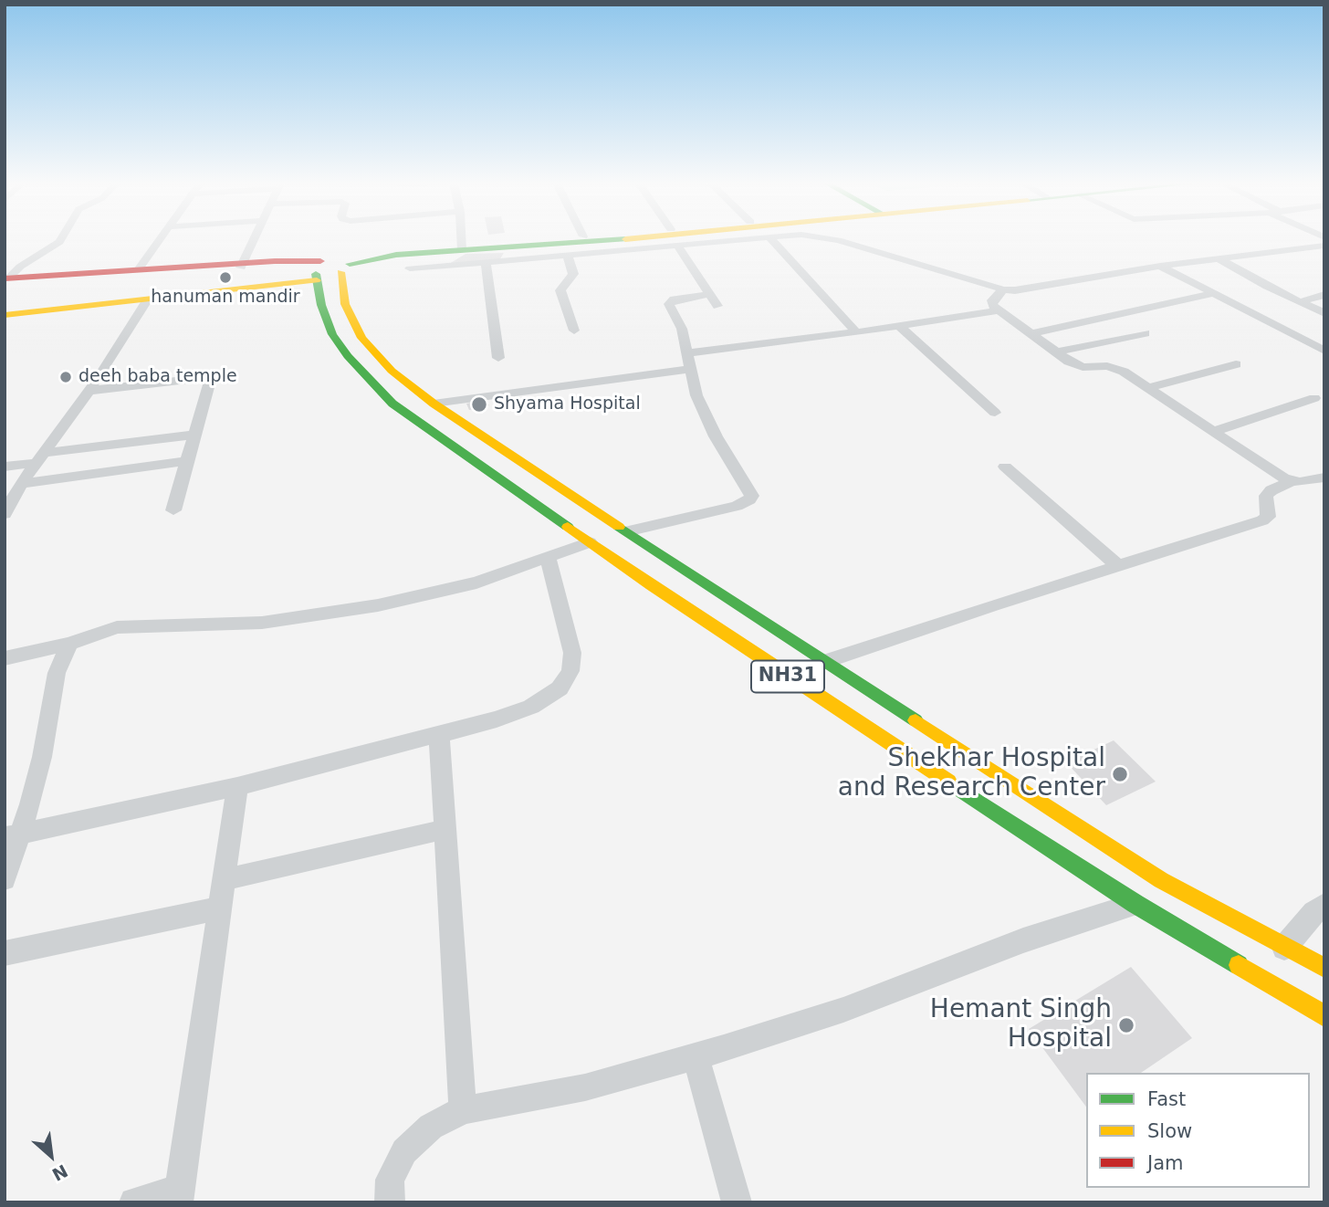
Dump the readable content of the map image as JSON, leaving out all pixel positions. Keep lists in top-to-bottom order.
{
  "streets": {
    "main road": ["NH31"]
  },
  "places": [
    "hanuman mandir",
    "deeh baba temple",
    "Shyama Hospital",
    "Shekhar Hospital and Research Center",
    "Hemant Singh Hospital"
  ],
  "legend": ["Fast", "Slow", "Jam"],
  "north": "bottom right"
}
